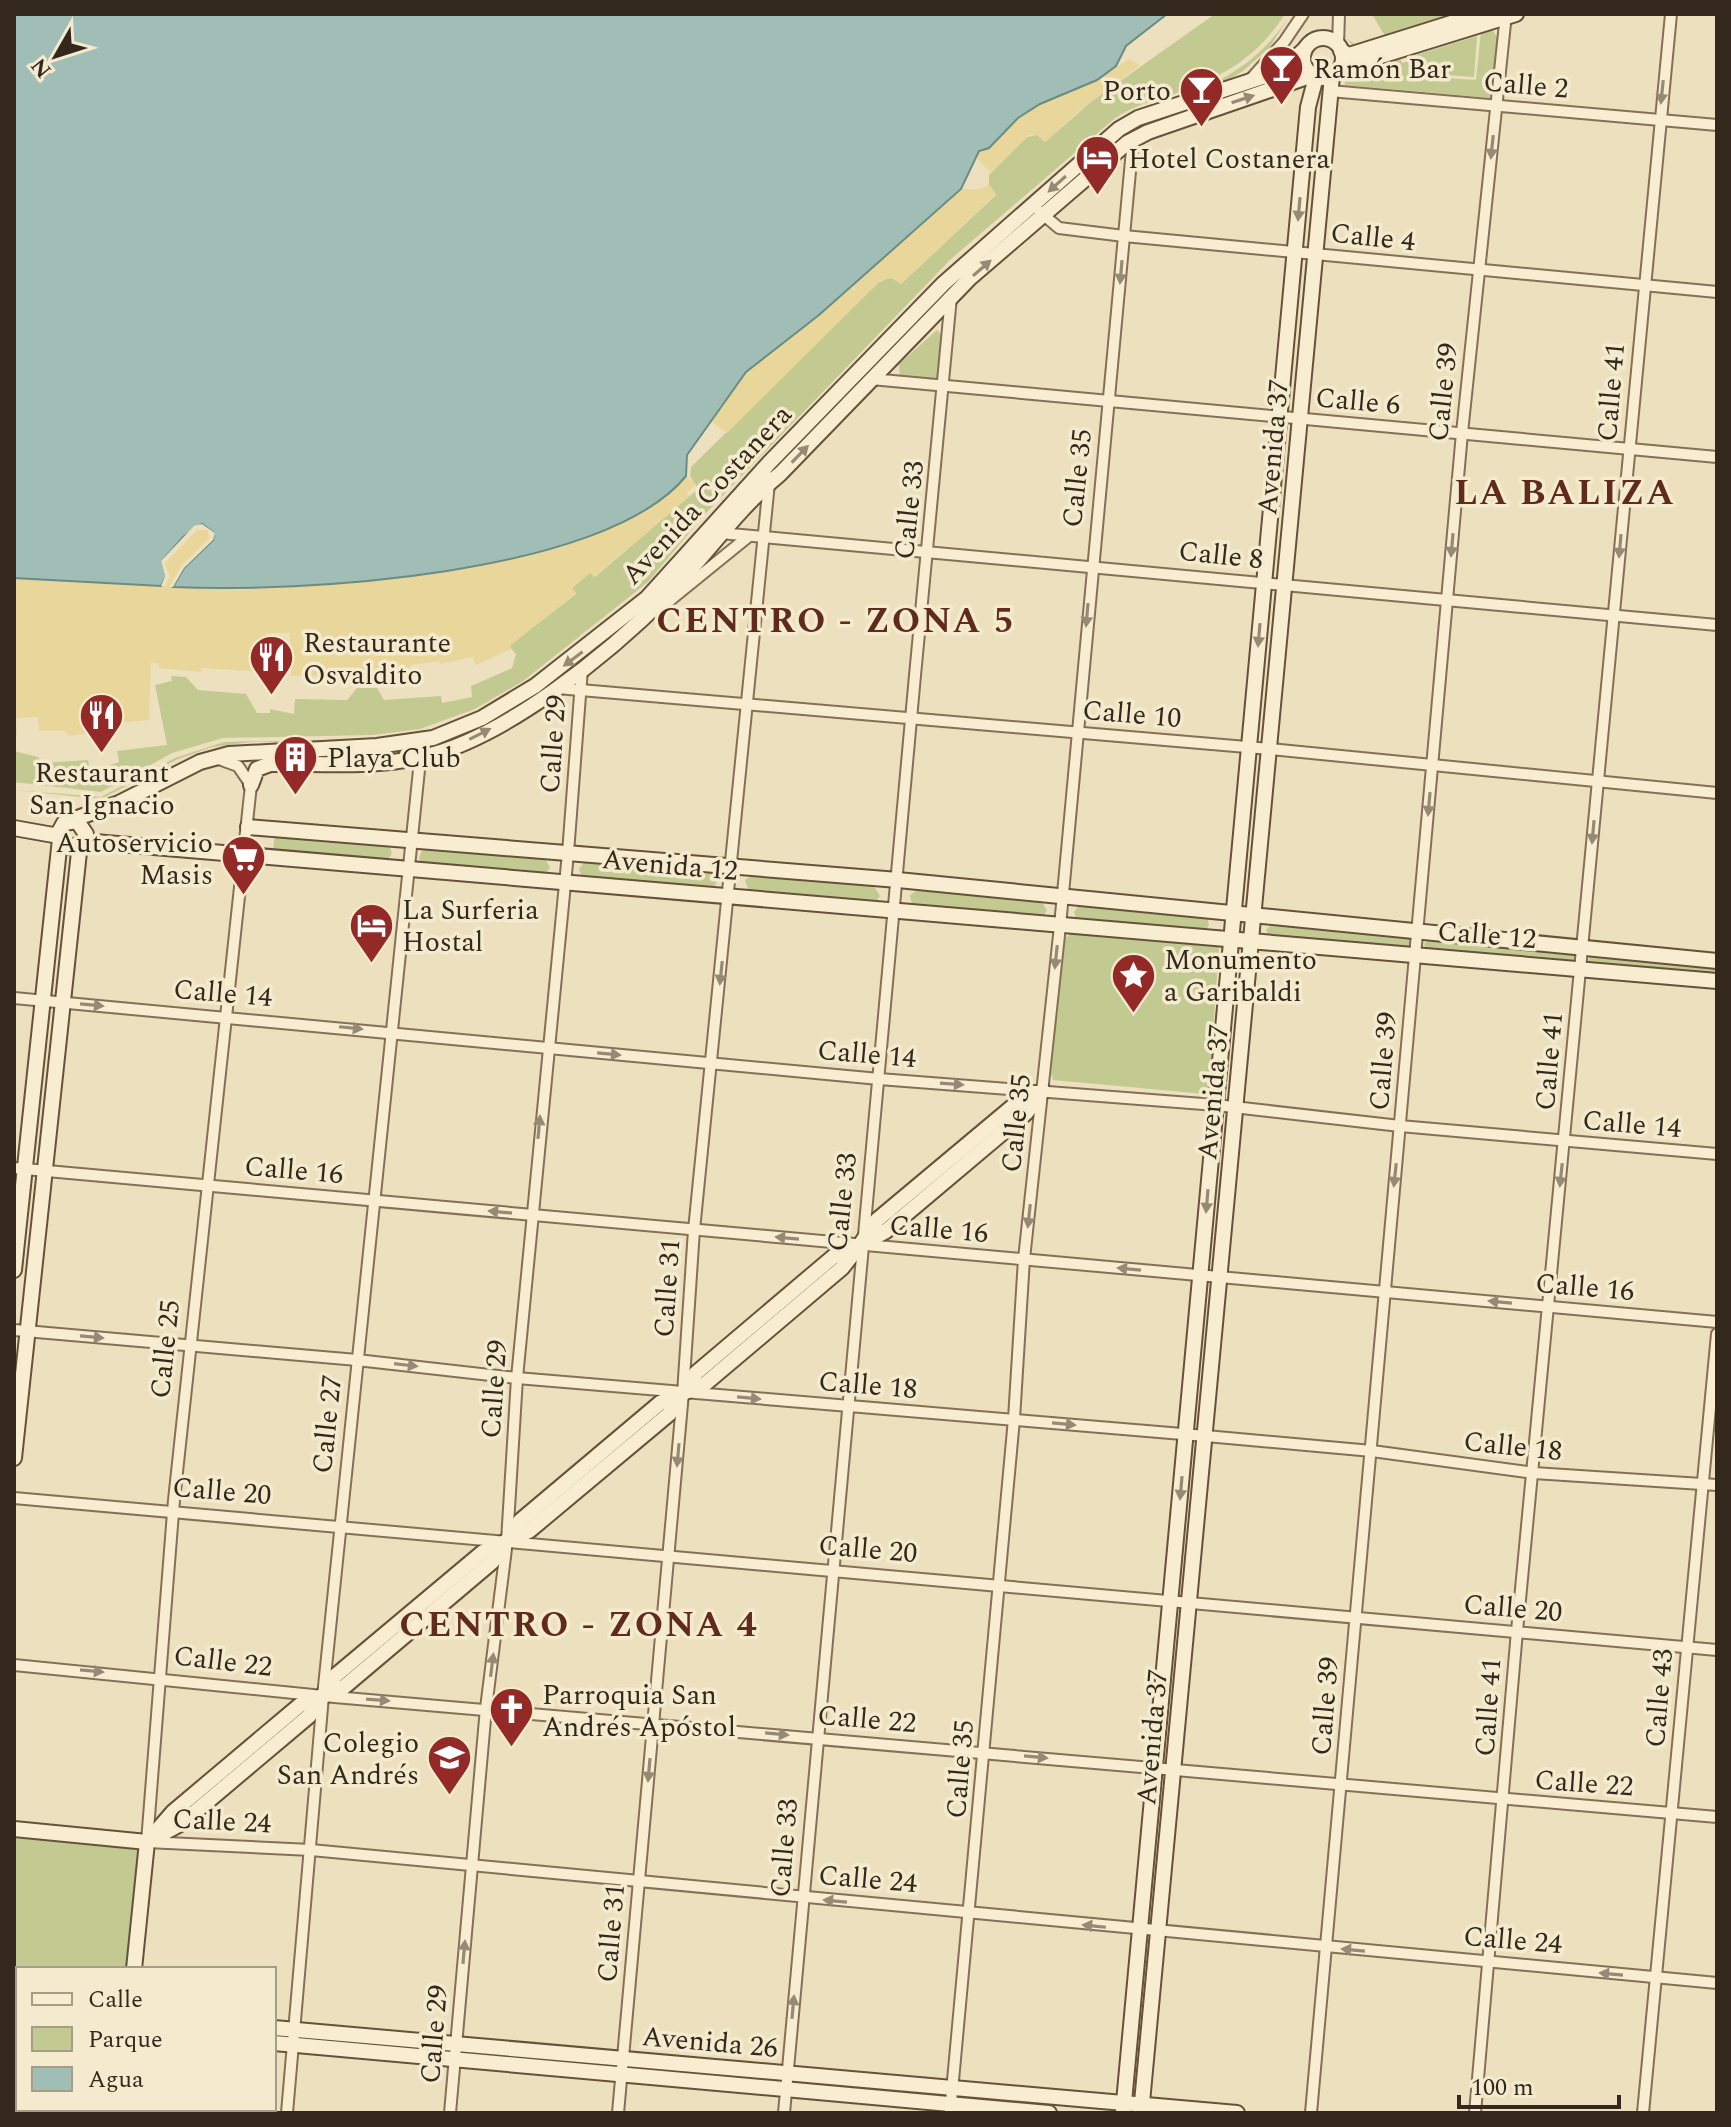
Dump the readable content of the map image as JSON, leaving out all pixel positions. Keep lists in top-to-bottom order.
{
  "streets": {
    "main road": [
      "Avenida 37",
      "Avenida Costanera",
      "Avenida 12",
      "Calle 12",
      "Calle 25",
      "Calle 24",
      "Avenida 26"
    ],
    "street": [
      "Calle 2",
      "Calle 4",
      "Calle 39",
      "Calle 41",
      "Calle 6",
      "Calle 35",
      "Calle 33",
      "Calle 8",
      "Calle 10",
      "Calle 29",
      "Calle 14",
      "Calle 16",
      "Calle 31",
      "Calle 18",
      "Calle 27",
      "Calle 20",
      "Calle 22",
      "Calle 43"
    ]
  },
  "crossings": [
    ["Calle 2", "Calle 39"],
    ["Calle 2", "Calle 41"],
    ["Calle 2", "Avenida 37"],
    ["Calle 2", "Avenida Costanera"],
    ["Calle 4", "Calle 39"],
    ["Calle 4", "Calle 41"],
    ["Calle 4", "Avenida 37"],
    ["Calle 4", "Calle 35"],
    ["Calle 4", "Avenida Costanera"],
    ["Calle 39", "Calle 6"],
    ["Calle 39", "Avenida Costanera"],
    ["Calle 39", "Calle 8"],
    ["Calle 39", "Calle 10"],
    ["Calle 39", "Calle 12"],
    ["Calle 39", "Calle 14"],
    ["Calle 39", "Calle 16"],
    ["Calle 39", "Calle 18"],
    ["Calle 39", "Calle 20"],
    ["Calle 39", "Calle 22"],
    ["Calle 39", "Calle 24"],
    ["Calle 41", "Calle 6"],
    ["Calle 41", "Calle 8"],
    ["Calle 41", "Calle 10"],
    ["Calle 41", "Calle 12"],
    ["Calle 41", "Calle 14"],
    ["Calle 41", "Calle 16"],
    ["Calle 41", "Calle 18"],
    ["Calle 41", "Calle 20"],
    ["Calle 41", "Calle 22"],
    ["Calle 41", "Calle 24"],
    ["Calle 6", "Avenida 37"],
    ["Calle 6", "Calle 35"],
    ["Calle 6", "Avenida Costanera"],
    ["Calle 6", "Calle 33"],
    ["Avenida 37", "Avenida Costanera"],
    ["Avenida 37", "Calle 8"],
    ["Avenida 37", "Calle 10"],
    ["Avenida 37", "Avenida 12"],
    ["Avenida 37", "Calle 12"],
    ["Avenida 37", "Calle 14"],
    ["Avenida 37", "Calle 16"],
    ["Avenida 37", "Calle 18"],
    ["Avenida 37", "Calle 20"],
    ["Avenida 37", "Calle 22"],
    ["Avenida 37", "Calle 24"],
    ["Avenida 37", "Avenida 26"],
    ["Calle 35", "Avenida Costanera"],
    ["Calle 35", "Calle 8"],
    ["Calle 35", "Calle 10"],
    ["Calle 35", "Avenida 12"],
    ["Calle 35", "Calle 14"],
    ["Calle 35", "Calle 16"],
    ["Calle 35", "Calle 18"],
    ["Calle 35", "Calle 20"],
    ["Calle 35", "Calle 22"],
    ["Calle 35", "Calle 24"],
    ["Calle 35", "Avenida 26"],
    ["Avenida Costanera", "Calle 33"],
    ["Avenida Costanera", "Calle 8"],
    ["Avenida Costanera", "Calle 10"],
    ["Avenida Costanera", "Calle 29"],
    ["Avenida Costanera", "Avenida 12"],
    ["Avenida Costanera", "Calle 31"],
    ["Avenida Costanera", "Calle 25"],
    ["Avenida Costanera", "Calle 27"],
    ["Calle 33", "Calle 8"],
    ["Calle 33", "Calle 10"],
    ["Calle 33", "Avenida 12"],
    ["Calle 33", "Calle 14"],
    ["Calle 33", "Calle 16"],
    ["Calle 33", "Calle 18"],
    ["Calle 33", "Calle 20"],
    ["Calle 33", "Calle 22"],
    ["Calle 33", "Calle 24"],
    ["Calle 33", "Avenida 26"],
    ["Calle 8", "Calle 31"],
    ["Calle 10", "Calle 29"],
    ["Calle 10", "Calle 31"],
    ["Calle 29", "Avenida 12"],
    ["Calle 29", "Calle 14"],
    ["Calle 29", "Calle 16"],
    ["Calle 29", "Calle 18"],
    ["Calle 29", "Calle 20"],
    ["Calle 29", "Calle 22"],
    ["Calle 29", "Calle 24"],
    ["Calle 29", "Avenida 26"],
    ["Avenida 12", "Calle 12"],
    ["Avenida 12", "Calle 31"],
    ["Avenida 12", "Calle 25"],
    ["Avenida 12", "Calle 27"],
    ["Calle 14", "Calle 31"],
    ["Calle 14", "Calle 25"],
    ["Calle 14", "Calle 27"],
    ["Calle 16", "Calle 31"],
    ["Calle 16", "Calle 25"],
    ["Calle 16", "Calle 27"],
    ["Calle 31", "Calle 18"],
    ["Calle 31", "Calle 20"],
    ["Calle 31", "Calle 22"],
    ["Calle 31", "Calle 24"],
    ["Calle 31", "Avenida 26"],
    ["Calle 25", "Calle 18"],
    ["Calle 25", "Calle 20"],
    ["Calle 25", "Calle 22"],
    ["Calle 25", "Calle 24"],
    ["Calle 18", "Calle 27"],
    ["Calle 18", "Calle 43"],
    ["Calle 27", "Calle 20"],
    ["Calle 27", "Calle 22"],
    ["Calle 27", "Calle 24"],
    ["Calle 27", "Avenida 26"],
    ["Calle 20", "Calle 43"],
    ["Calle 22", "Calle 43"],
    ["Calle 43", "Calle 24"]
  ],
  "one_way": [
    "Calle 29",
    "Calle 14",
    "Calle 16",
    "Calle 18",
    "Calle 22",
    "Calle 24"
  ],
  "districts": ["LA BALIZA", "CENTRO - ZONA 5", "CENTRO - ZONA 4"],
  "places": {
    "bar": ["Ramón Bar", "Porto"],
    "hotel": ["Hotel Costanera", "La Surferia Hostal"],
    "restaurant": ["Restaurante Osvaldito", "Restaurant San Ignacio"],
    "building": ["Playa Club"],
    "supermarket": ["Autoservicio Masis"],
    "place": ["Monumento a Garibaldi"],
    "church": ["Parroquia San Andrés Apóstol"],
    "school or university": ["Colegio San Andrés"]
  },
  "legend": ["Calle", "Parque", "Agua"],
  "scale_bar": "100 m",
  "north": "bottom left"
}
